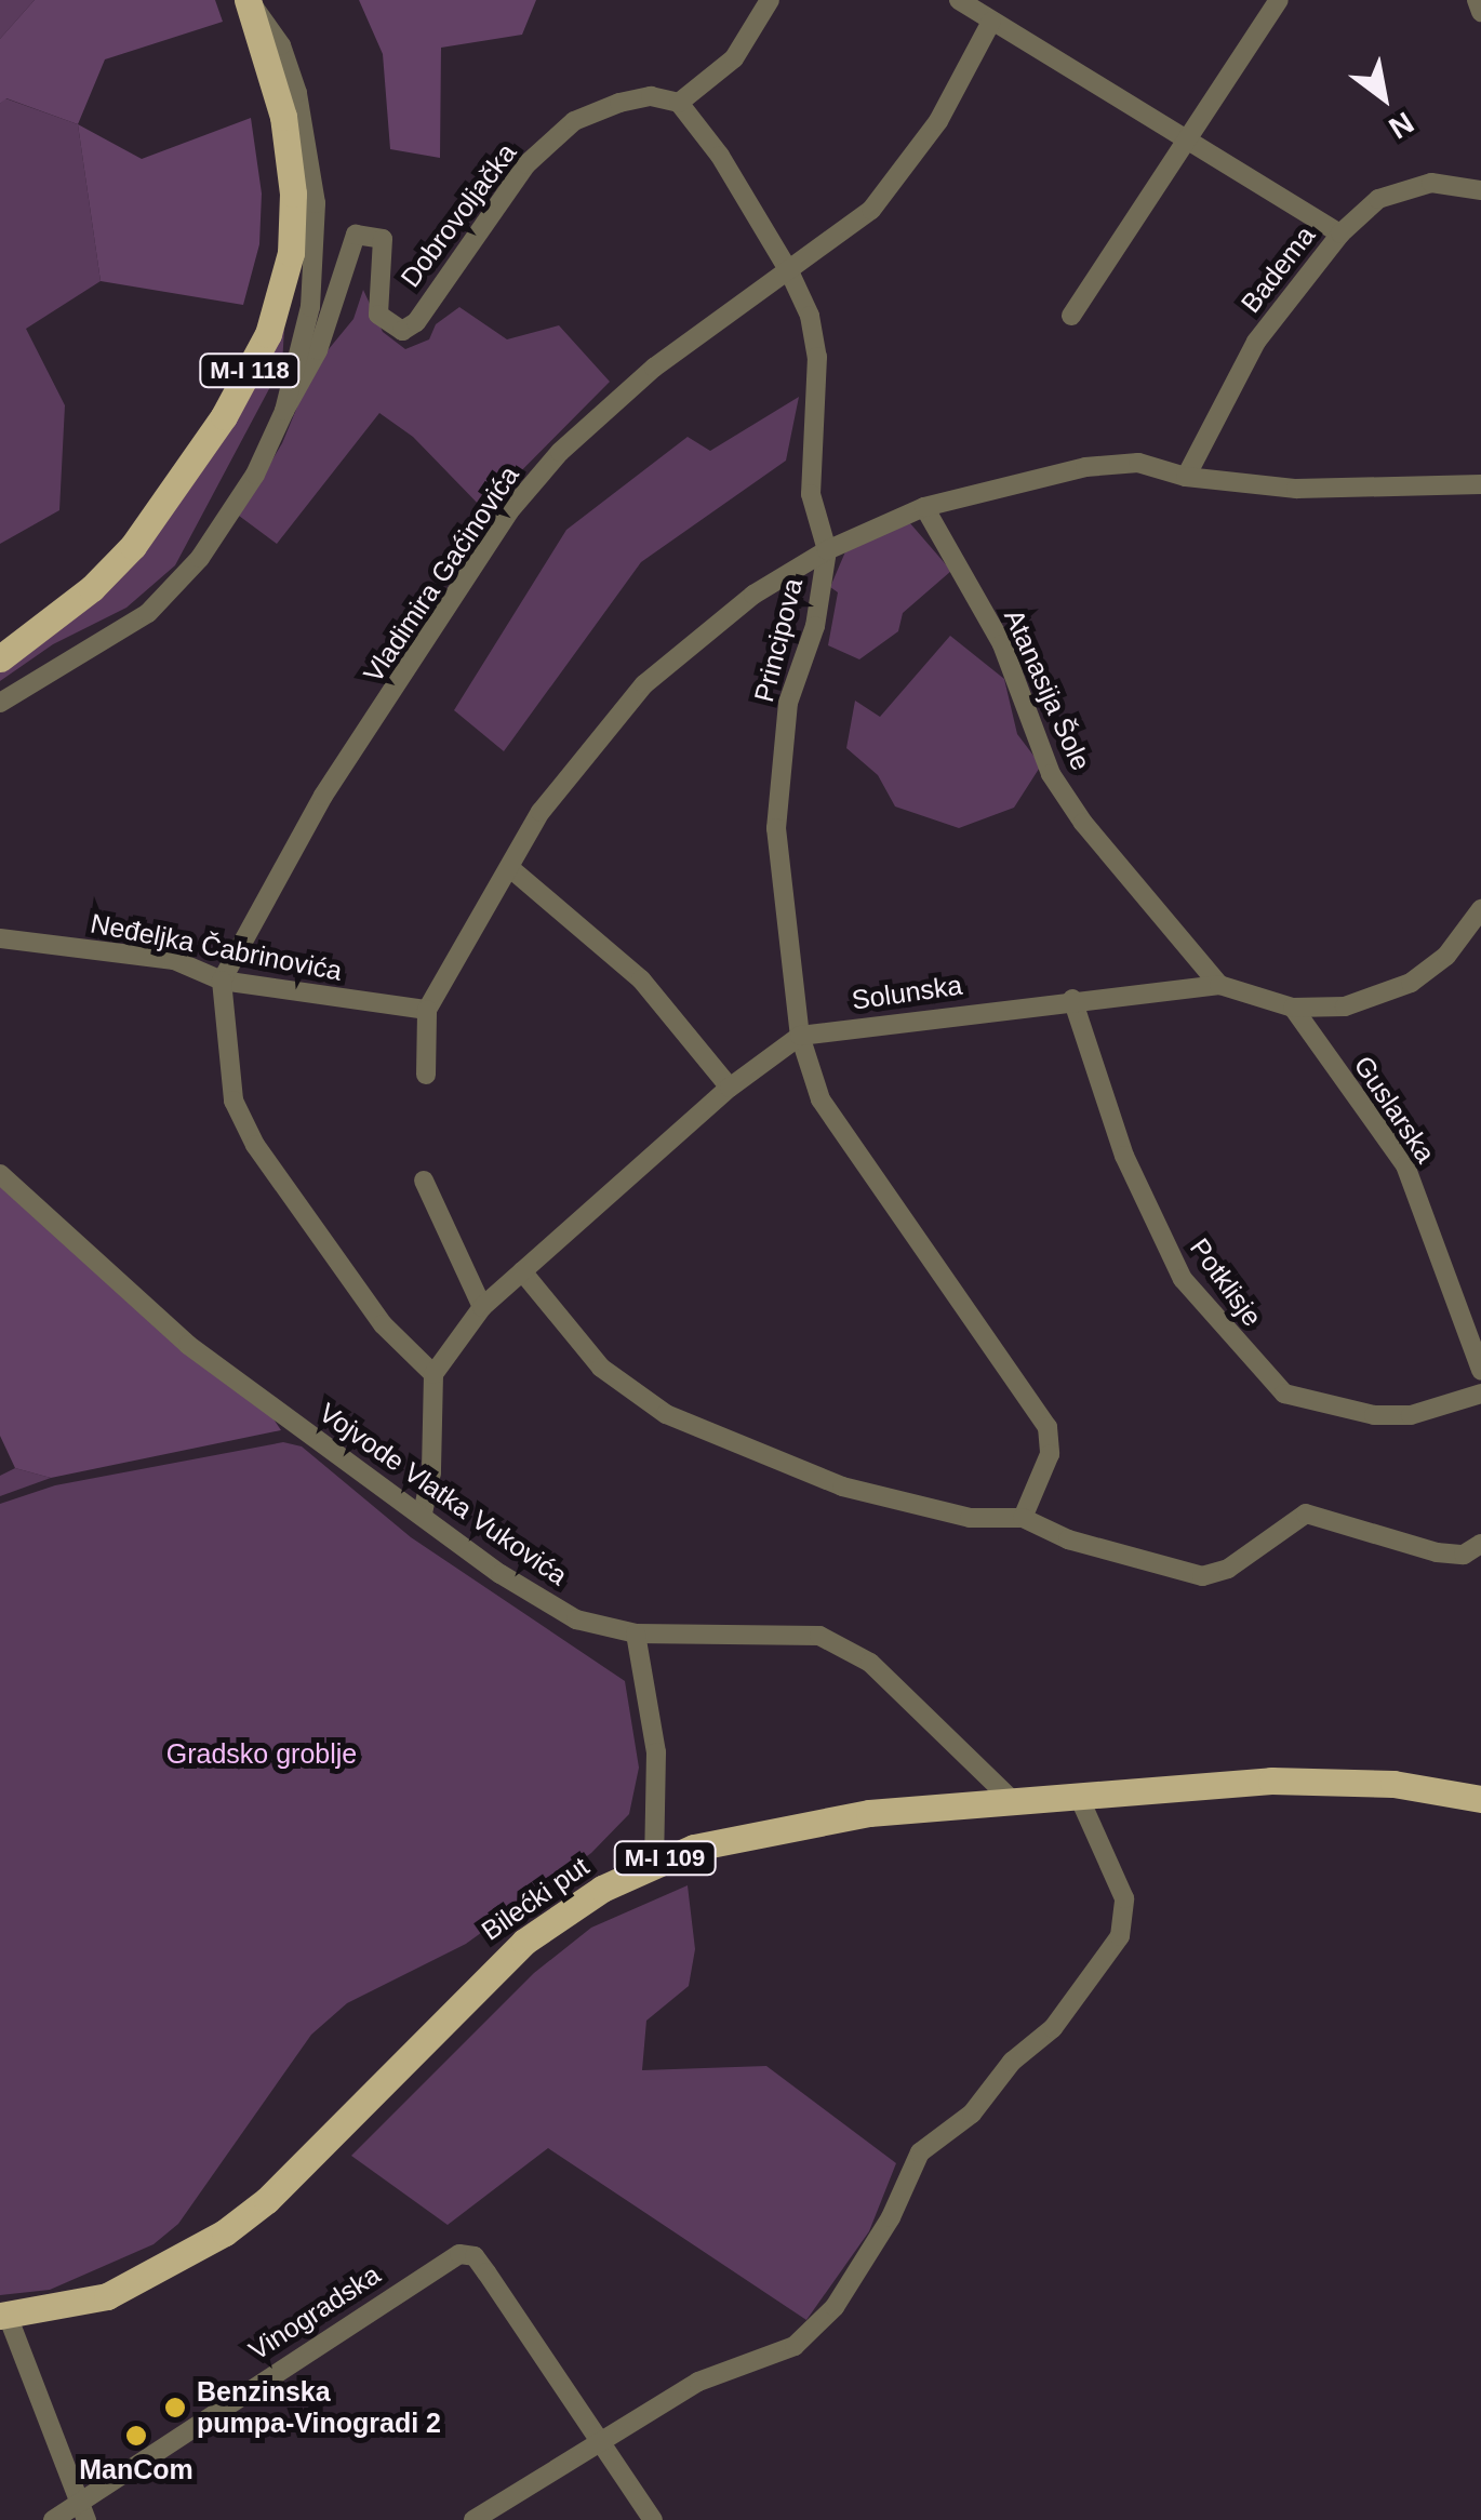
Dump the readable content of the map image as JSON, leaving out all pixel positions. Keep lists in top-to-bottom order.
{
  "streets": {
    "main road": ["M-I 118", "M-I 109", "Bilećki put"],
    "street": [
      "Dobrovoljačka",
      "Badema",
      "Vladimira Gaćinovića",
      "Principova",
      "Atanasija Šole",
      "Neđeljka Čabrinovića",
      "Solunska",
      "Guslarska",
      "Potklisje",
      "Vojvode Vlatka Vukovića",
      "Vinogradska"
    ]
  },
  "crossings": [
    ["Dobrovoljačka", "Principova"],
    ["Vladimira Gaćinovića", "Principova"],
    ["Vladimira Gaćinovića", "Neđeljka Čabrinovića"],
    ["Principova", "Solunska"],
    ["Atanasija Šole", "Solunska"],
    ["Solunska", "Guslarska"],
    ["Solunska", "Potklisje"],
    ["Vojvode Vlatka Vukovića", "Bilećki put"]
  ],
  "parks": ["Gradsko groblje"],
  "places": ["Benzinska pumpa-Vinogradi 2", "ManCom"],
  "north": "bottom right"
}
